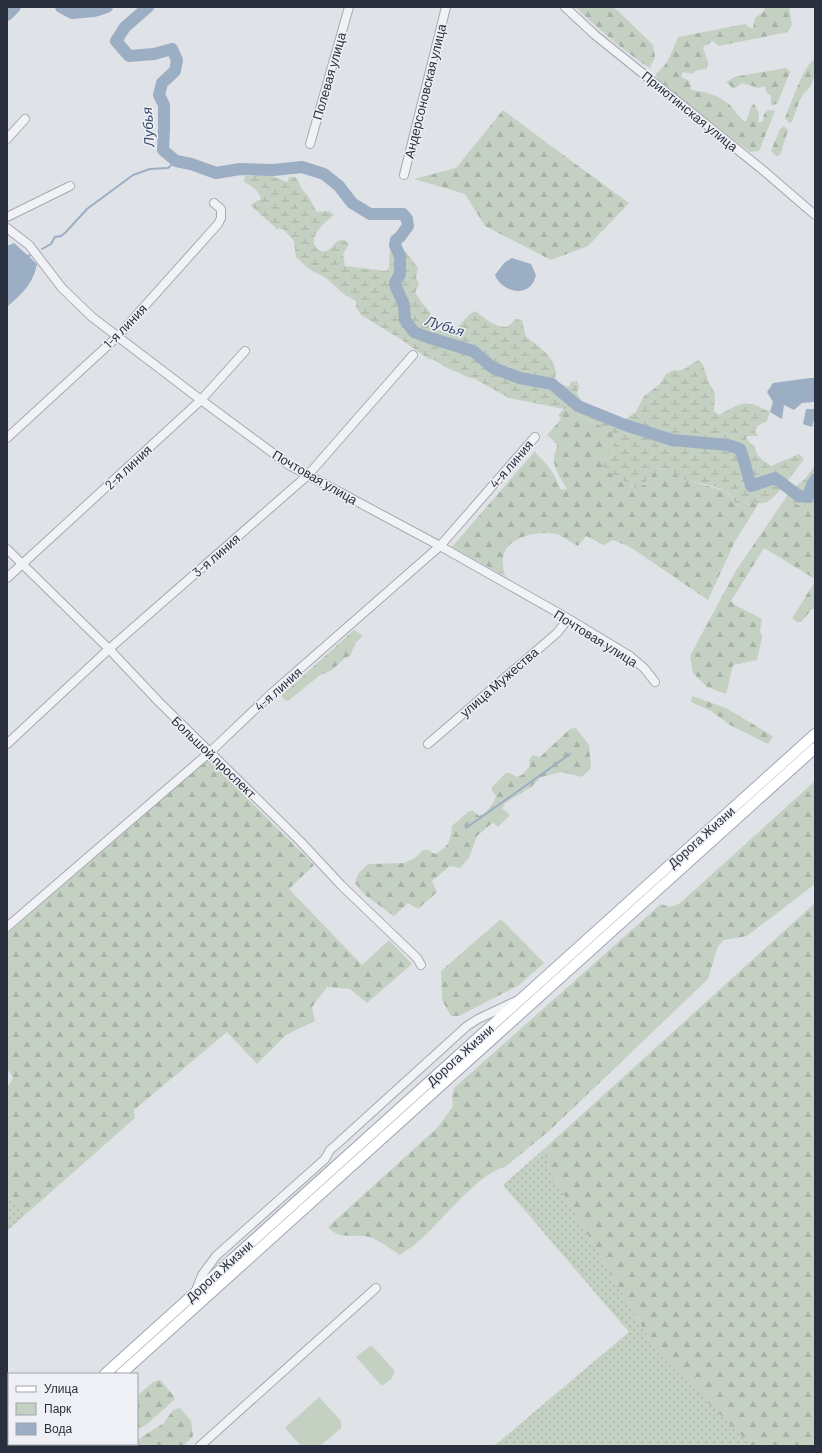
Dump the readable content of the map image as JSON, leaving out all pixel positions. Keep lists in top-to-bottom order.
{
  "streets": {
    "main road": ["Дорога Жизни"],
    "street": [
      "Полевая улица",
      "Андерсоновская улица",
      "Приютинская улица",
      "1-я линия",
      "4-я линия",
      "2-я линия",
      "Почтовая улица",
      "3-я линия",
      "улица Мужества",
      "Большой проспект"
    ]
  },
  "crossings": [
    ["1-я линия", "Почтовая улица"],
    ["4-я линия", "Почтовая улица"],
    ["4-я линия", "Большой проспект"],
    ["2-я линия", "Почтовая улица"],
    ["2-я линия", "Большой проспект"],
    ["Почтовая улица", "3-я линия"],
    ["Почтовая улица", "улица Мужества"],
    ["3-я линия", "Большой проспект"]
  ],
  "water": ["Лубья"],
  "legend": ["Улица", "Парк", "Вода"]
}
